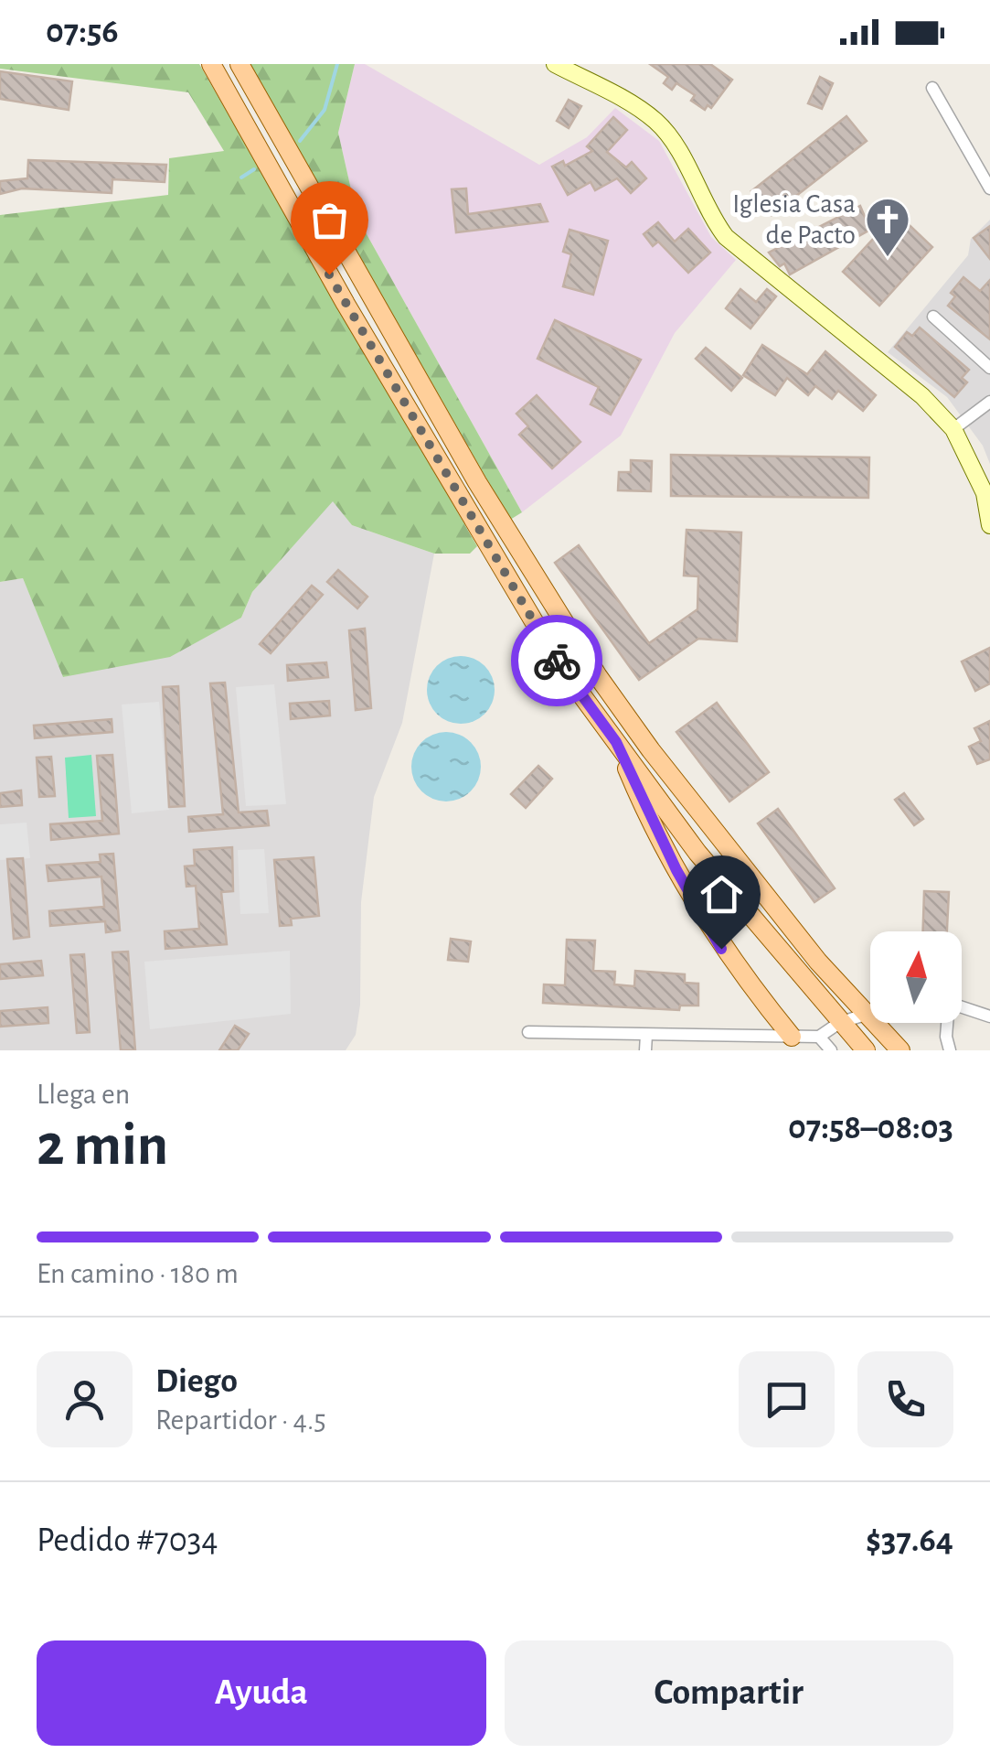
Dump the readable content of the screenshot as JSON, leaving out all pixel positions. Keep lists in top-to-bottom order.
{
  "places": {
    "church": ["Iglesia Casa de Pacto"]
  },
  "north": "top",
  "page": {
    "status": "07:56",
    "heading": ["2 min", "Llega en", "07:58–08:03"],
    "panel": [
      "Diego",
      "Repartidor · 4.5",
      "Pedido #7034",
      "$37.64"
    ],
    "bar": "En camino · 180 m",
    "buttons": ["Ayuda", "Compartir"]
  }
}
